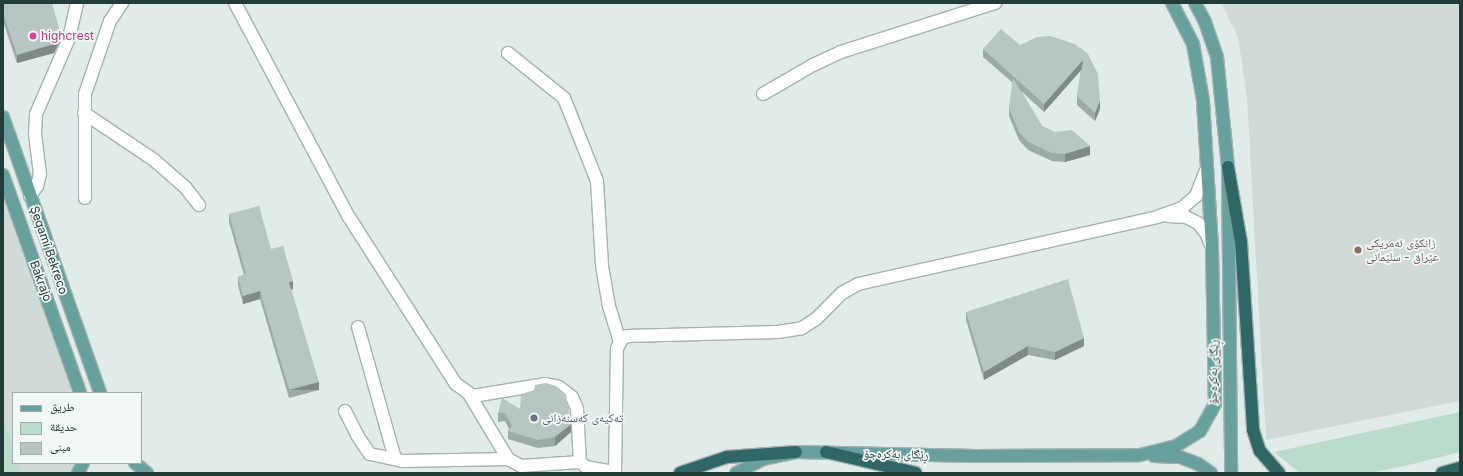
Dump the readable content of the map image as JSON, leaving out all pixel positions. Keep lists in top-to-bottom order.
{
  "streets": {
    "main road": ["Şeqamî Bekreco", "Bakrajo", "ڕێگای بەکرەجۆ"]
  },
  "places": ["highcrest", "زانکۆی ئەمریکی عێراق - سلێمانی", "تەکیەی کەسنەزانی"],
  "legend": ["طريق", "حديقة", "مبنى"]
}
